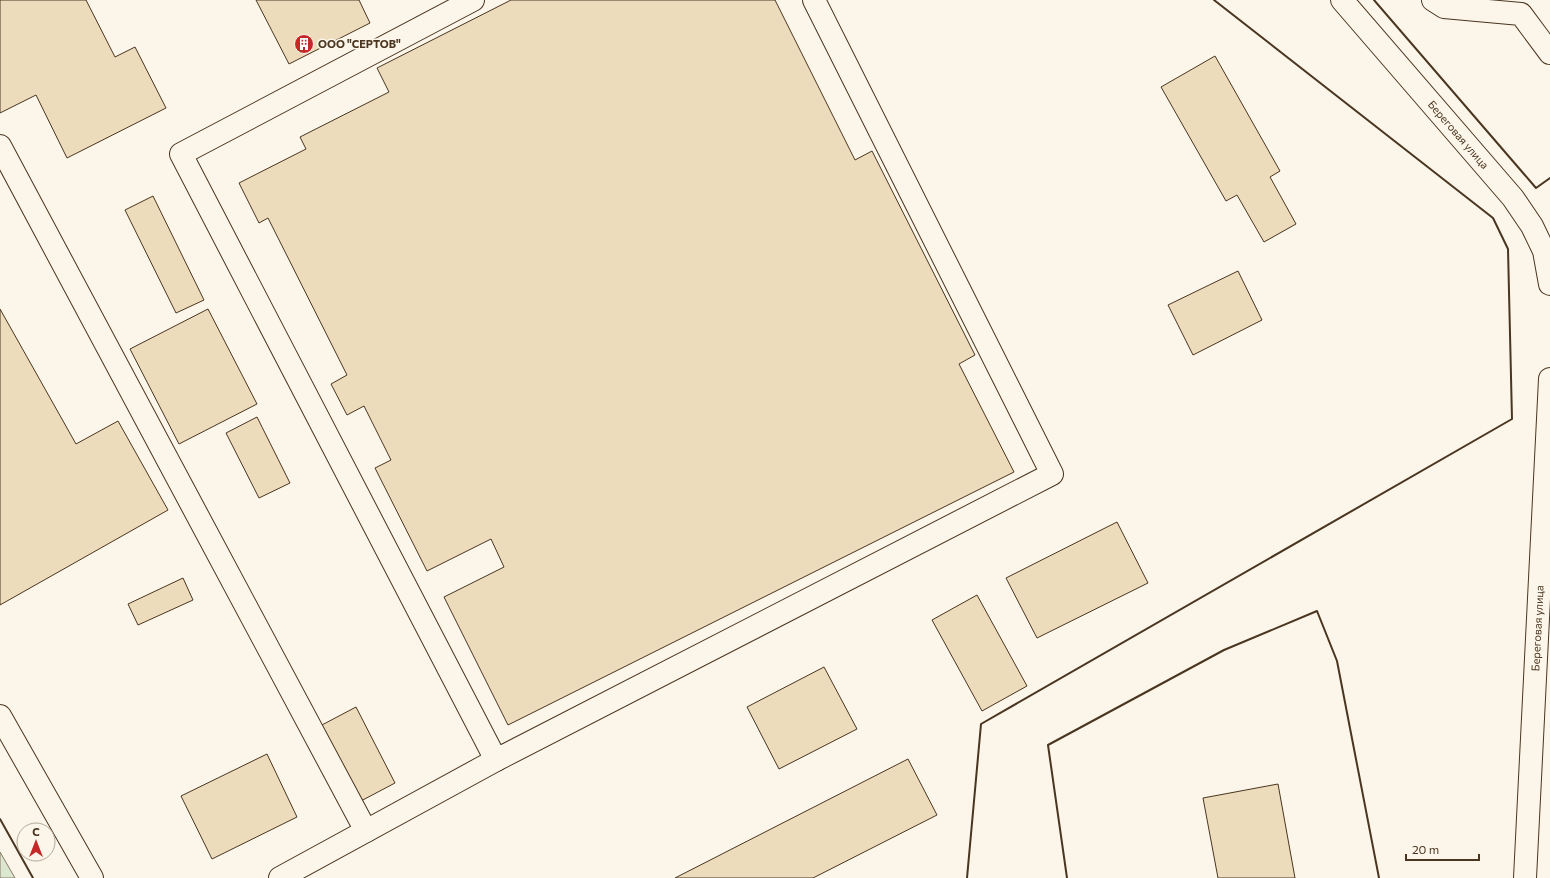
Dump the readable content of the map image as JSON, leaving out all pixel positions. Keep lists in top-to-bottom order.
{
  "streets": {
    "street": ["Береговая улица"]
  },
  "places": {
    "building": ["ООО \"СЕРТОВ\""]
  },
  "scale_bar": "20 m",
  "north": "top"
}
